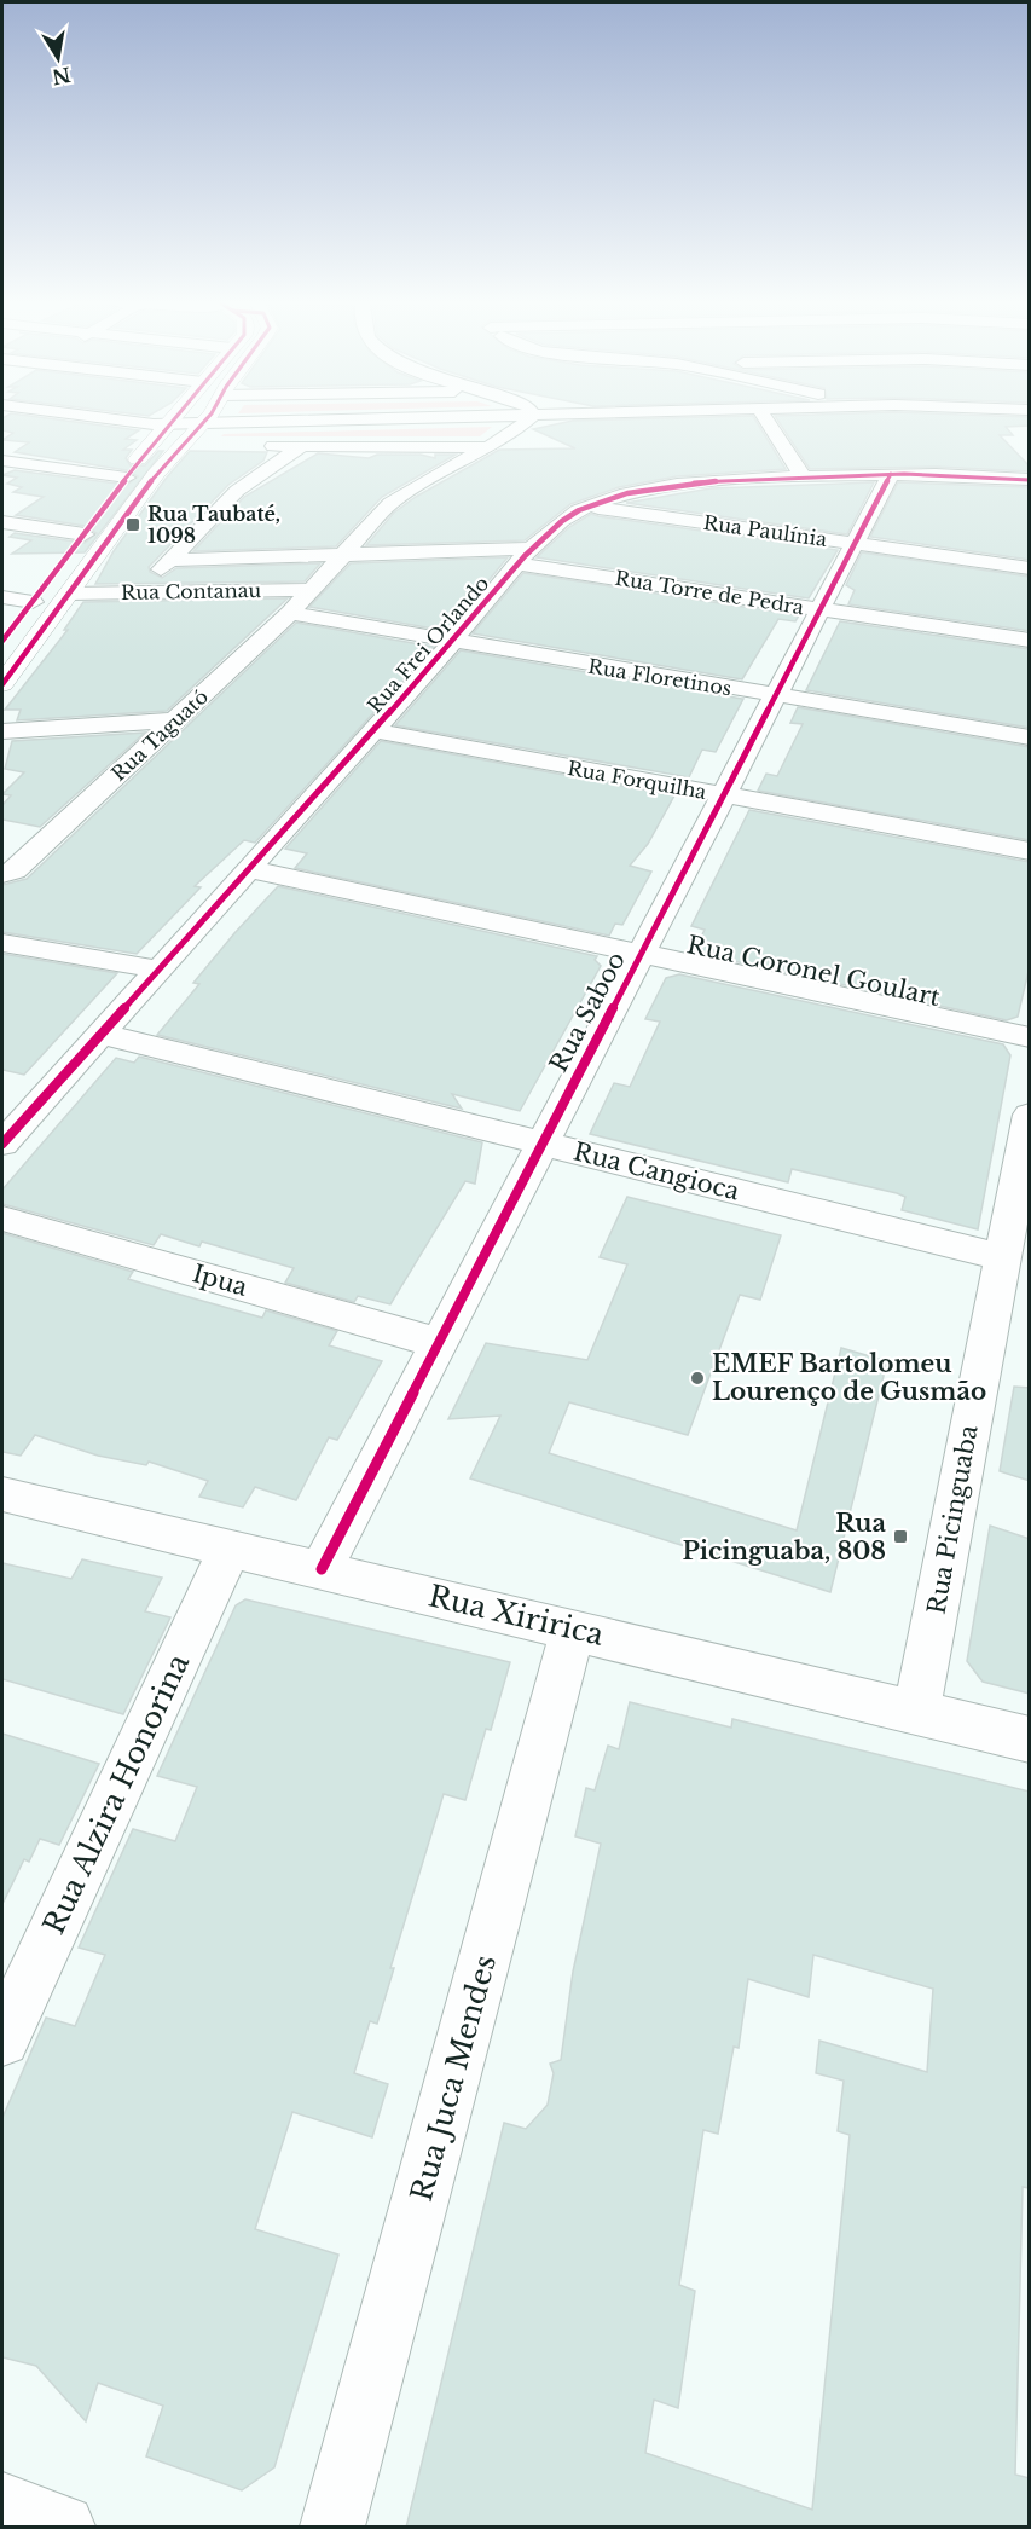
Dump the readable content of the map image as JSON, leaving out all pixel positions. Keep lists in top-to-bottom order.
{
  "streets": {
    "street": [
      "Rua Paulínia",
      "Rua Contanau",
      "Rua Torre de Pedra",
      "Rua Frei Orlando",
      "Rua Floretinos",
      "Rua Taguató",
      "Rua Forquilha",
      "Rua Coronel Goulart",
      "Rua Saboo",
      "Rua Cangioca",
      "Ipua",
      "Rua Picinguaba",
      "Rua Xiririca",
      "Rua Alzira Honorina",
      "Rua Juca Mendes"
    ]
  },
  "crossings": [
    ["Rua Paulínia", "Rua Frei Orlando"],
    ["Rua Paulínia", "Rua Saboo"],
    ["Rua Contanau", "Rua Taguató"],
    ["Rua Torre de Pedra", "Rua Frei Orlando"],
    ["Rua Torre de Pedra", "Rua Taguató"],
    ["Rua Torre de Pedra", "Rua Saboo"],
    ["Rua Frei Orlando", "Rua Floretinos"],
    ["Rua Frei Orlando", "Rua Forquilha"],
    ["Rua Frei Orlando", "Rua Coronel Goulart"],
    ["Rua Frei Orlando", "Rua Saboo"],
    ["Rua Frei Orlando", "Rua Cangioca"],
    ["Rua Floretinos", "Rua Taguató"],
    ["Rua Floretinos", "Rua Saboo"],
    ["Rua Forquilha", "Rua Saboo"],
    ["Rua Coronel Goulart", "Rua Saboo"],
    ["Rua Saboo", "Rua Cangioca"],
    ["Rua Saboo", "Ipua"],
    ["Rua Saboo", "Rua Xiririca"],
    ["Rua Cangioca", "Rua Picinguaba"],
    ["Rua Picinguaba", "Rua Xiririca"],
    ["Rua Xiririca", "Rua Alzira Honorina"],
    ["Rua Xiririca", "Rua Juca Mendes"]
  ],
  "places": {
    "transit": ["Rua Taubaté, 1098", "Rua Picinguaba, 808"],
    "other": ["EMEF Bartolomeu Lourenço de Gusmão"]
  },
  "north": "bottom"
}
